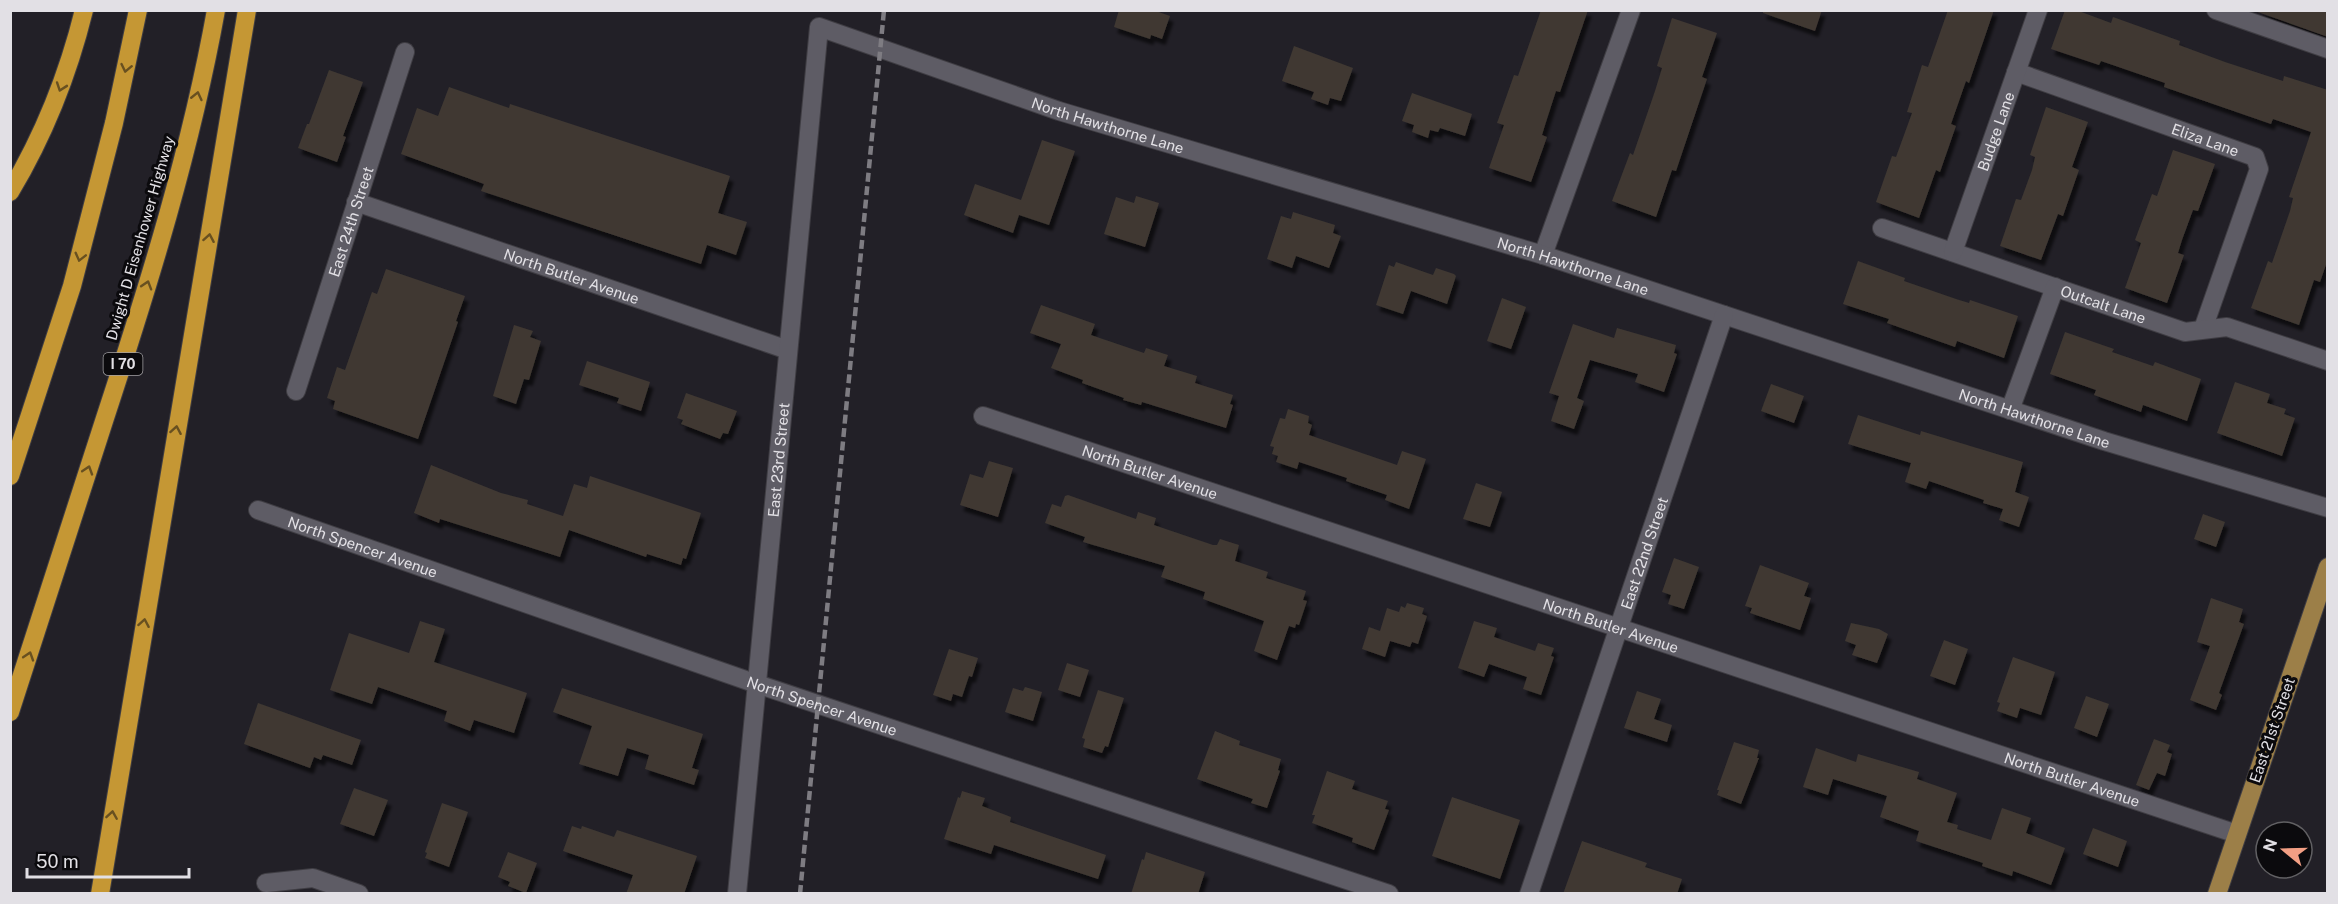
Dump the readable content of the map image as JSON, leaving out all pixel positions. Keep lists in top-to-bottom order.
{
  "streets": {
    "highway": ["Dwight D Eisenhower Highway", "I 70"],
    "main road": ["East 21st Street"],
    "street": [
      "North Hawthorne Lane",
      "Budge Lane",
      "Eliza Lane",
      "East 24th Street",
      "North Butler Avenue",
      "Outcalt Lane",
      "East 23rd Street",
      "North Spencer Avenue",
      "East 22nd Street"
    ]
  },
  "crossings": [
    ["North Hawthorne Lane", "East 23rd Street"],
    ["North Hawthorne Lane", "East 22nd Street"],
    ["Budge Lane", "Eliza Lane"],
    ["Budge Lane", "Outcalt Lane"],
    ["Eliza Lane", "Outcalt Lane"],
    ["East 24th Street", "North Butler Avenue"],
    ["North Butler Avenue", "East 23rd Street"],
    ["North Butler Avenue", "East 22nd Street"],
    ["North Butler Avenue", "East 21st Street"],
    ["East 23rd Street", "North Spencer Avenue"]
  ],
  "scale_bar": "50 m",
  "north": "left"
}
